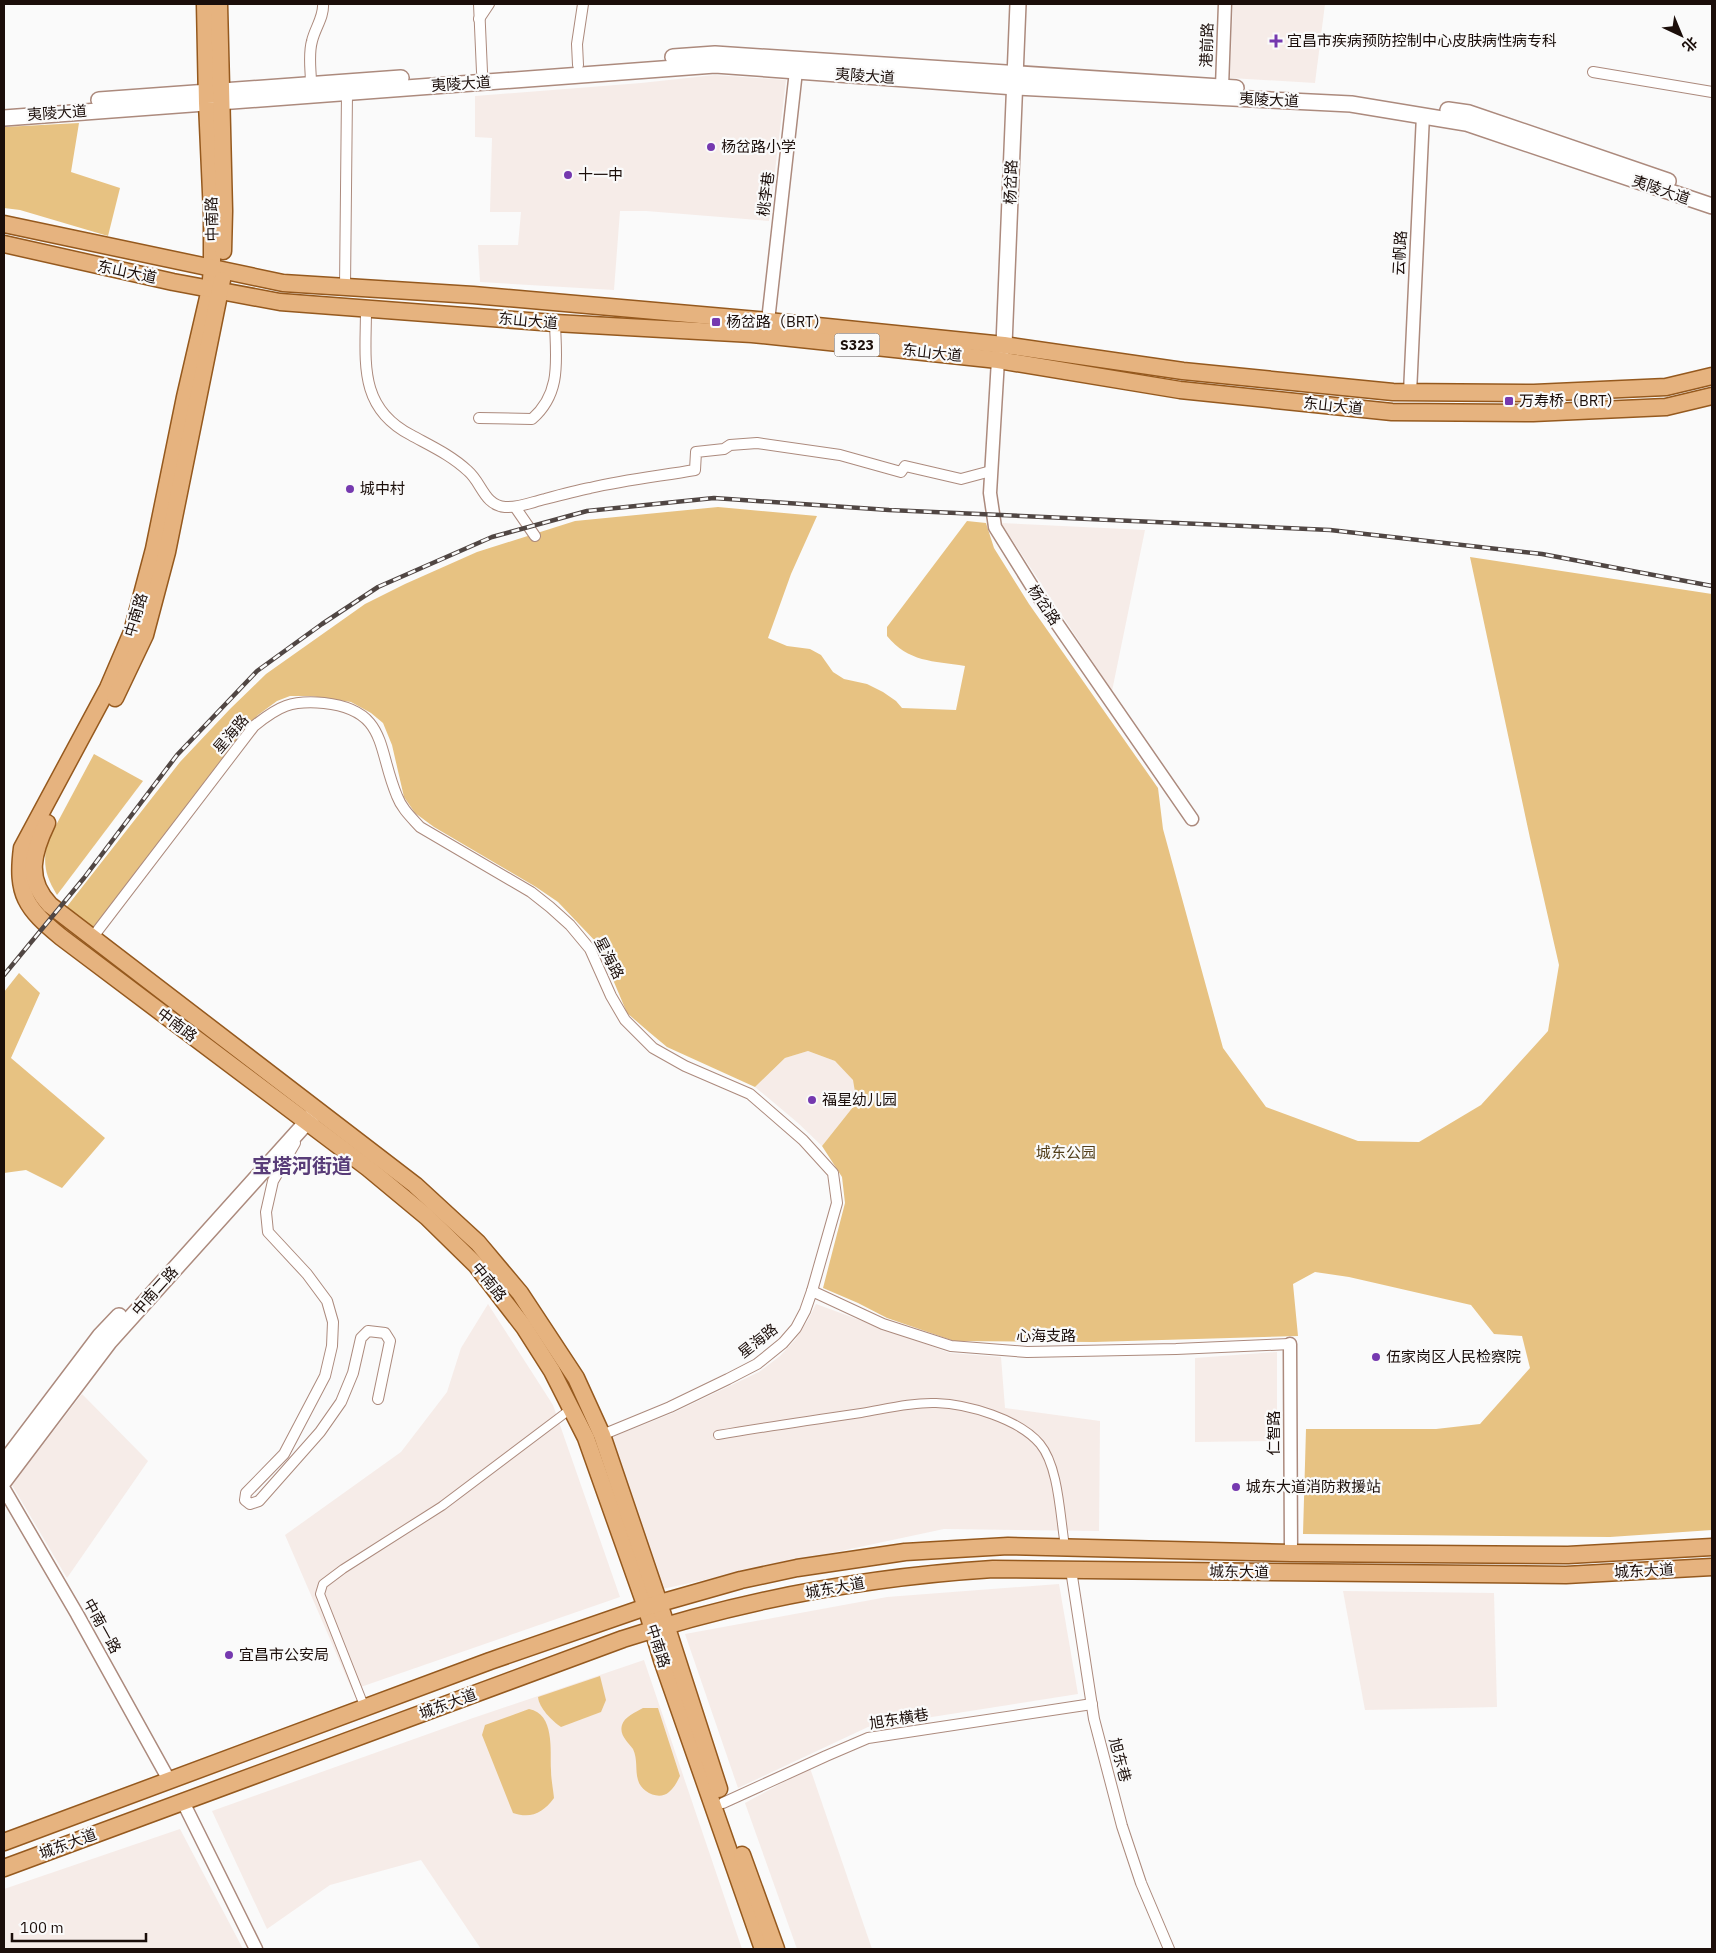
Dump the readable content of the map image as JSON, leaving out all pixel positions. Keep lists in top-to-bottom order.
{
  "streets": {
    "main road": [
      "夷陵大道",
      "杨岔路",
      "中南路",
      "东山大道",
      "S323",
      "中南二路",
      "城东大道"
    ],
    "street": [
      "港前路",
      "桃李巷",
      "云帆路",
      "星海路",
      "心海支路",
      "仁智路",
      "中南一路",
      "旭东横巷",
      "旭东巷"
    ]
  },
  "crossings": [
    ["港前路", "夷陵大道"],
    ["夷陵大道", "杨岔路"],
    ["夷陵大道", "桃李巷"],
    ["夷陵大道", "中南路"],
    ["夷陵大道", "云帆路"],
    ["杨岔路", "东山大道"],
    ["桃李巷", "东山大道"],
    ["中南路", "东山大道"],
    ["中南路", "星海路"],
    ["中南路", "中南二路"],
    ["中南路", "城东大道"],
    ["中南路", "旭东横巷"],
    ["云帆路", "东山大道"],
    ["星海路", "心海支路"],
    ["心海支路", "仁智路"],
    ["仁智路", "城东大道"],
    ["城东大道", "中南一路"],
    ["城东大道", "旭东巷"],
    ["旭东横巷", "旭东巷"]
  ],
  "districts": ["宝塔河街道"],
  "parks": ["城东公园"],
  "places": {
    "health": ["宜昌市疾病预防控制中心皮肤病性病专科"],
    "other": [
      "杨岔路小学",
      "十一中",
      "城中村",
      "福星幼儿园",
      "伍家岗区人民检察院",
      "城东大道消防救援站",
      "宜昌市公安局"
    ],
    "transit": ["杨岔路（BRT）", "万寿桥（BRT）"]
  },
  "scale_bar": "100 m",
  "north": "bottom right"
}
